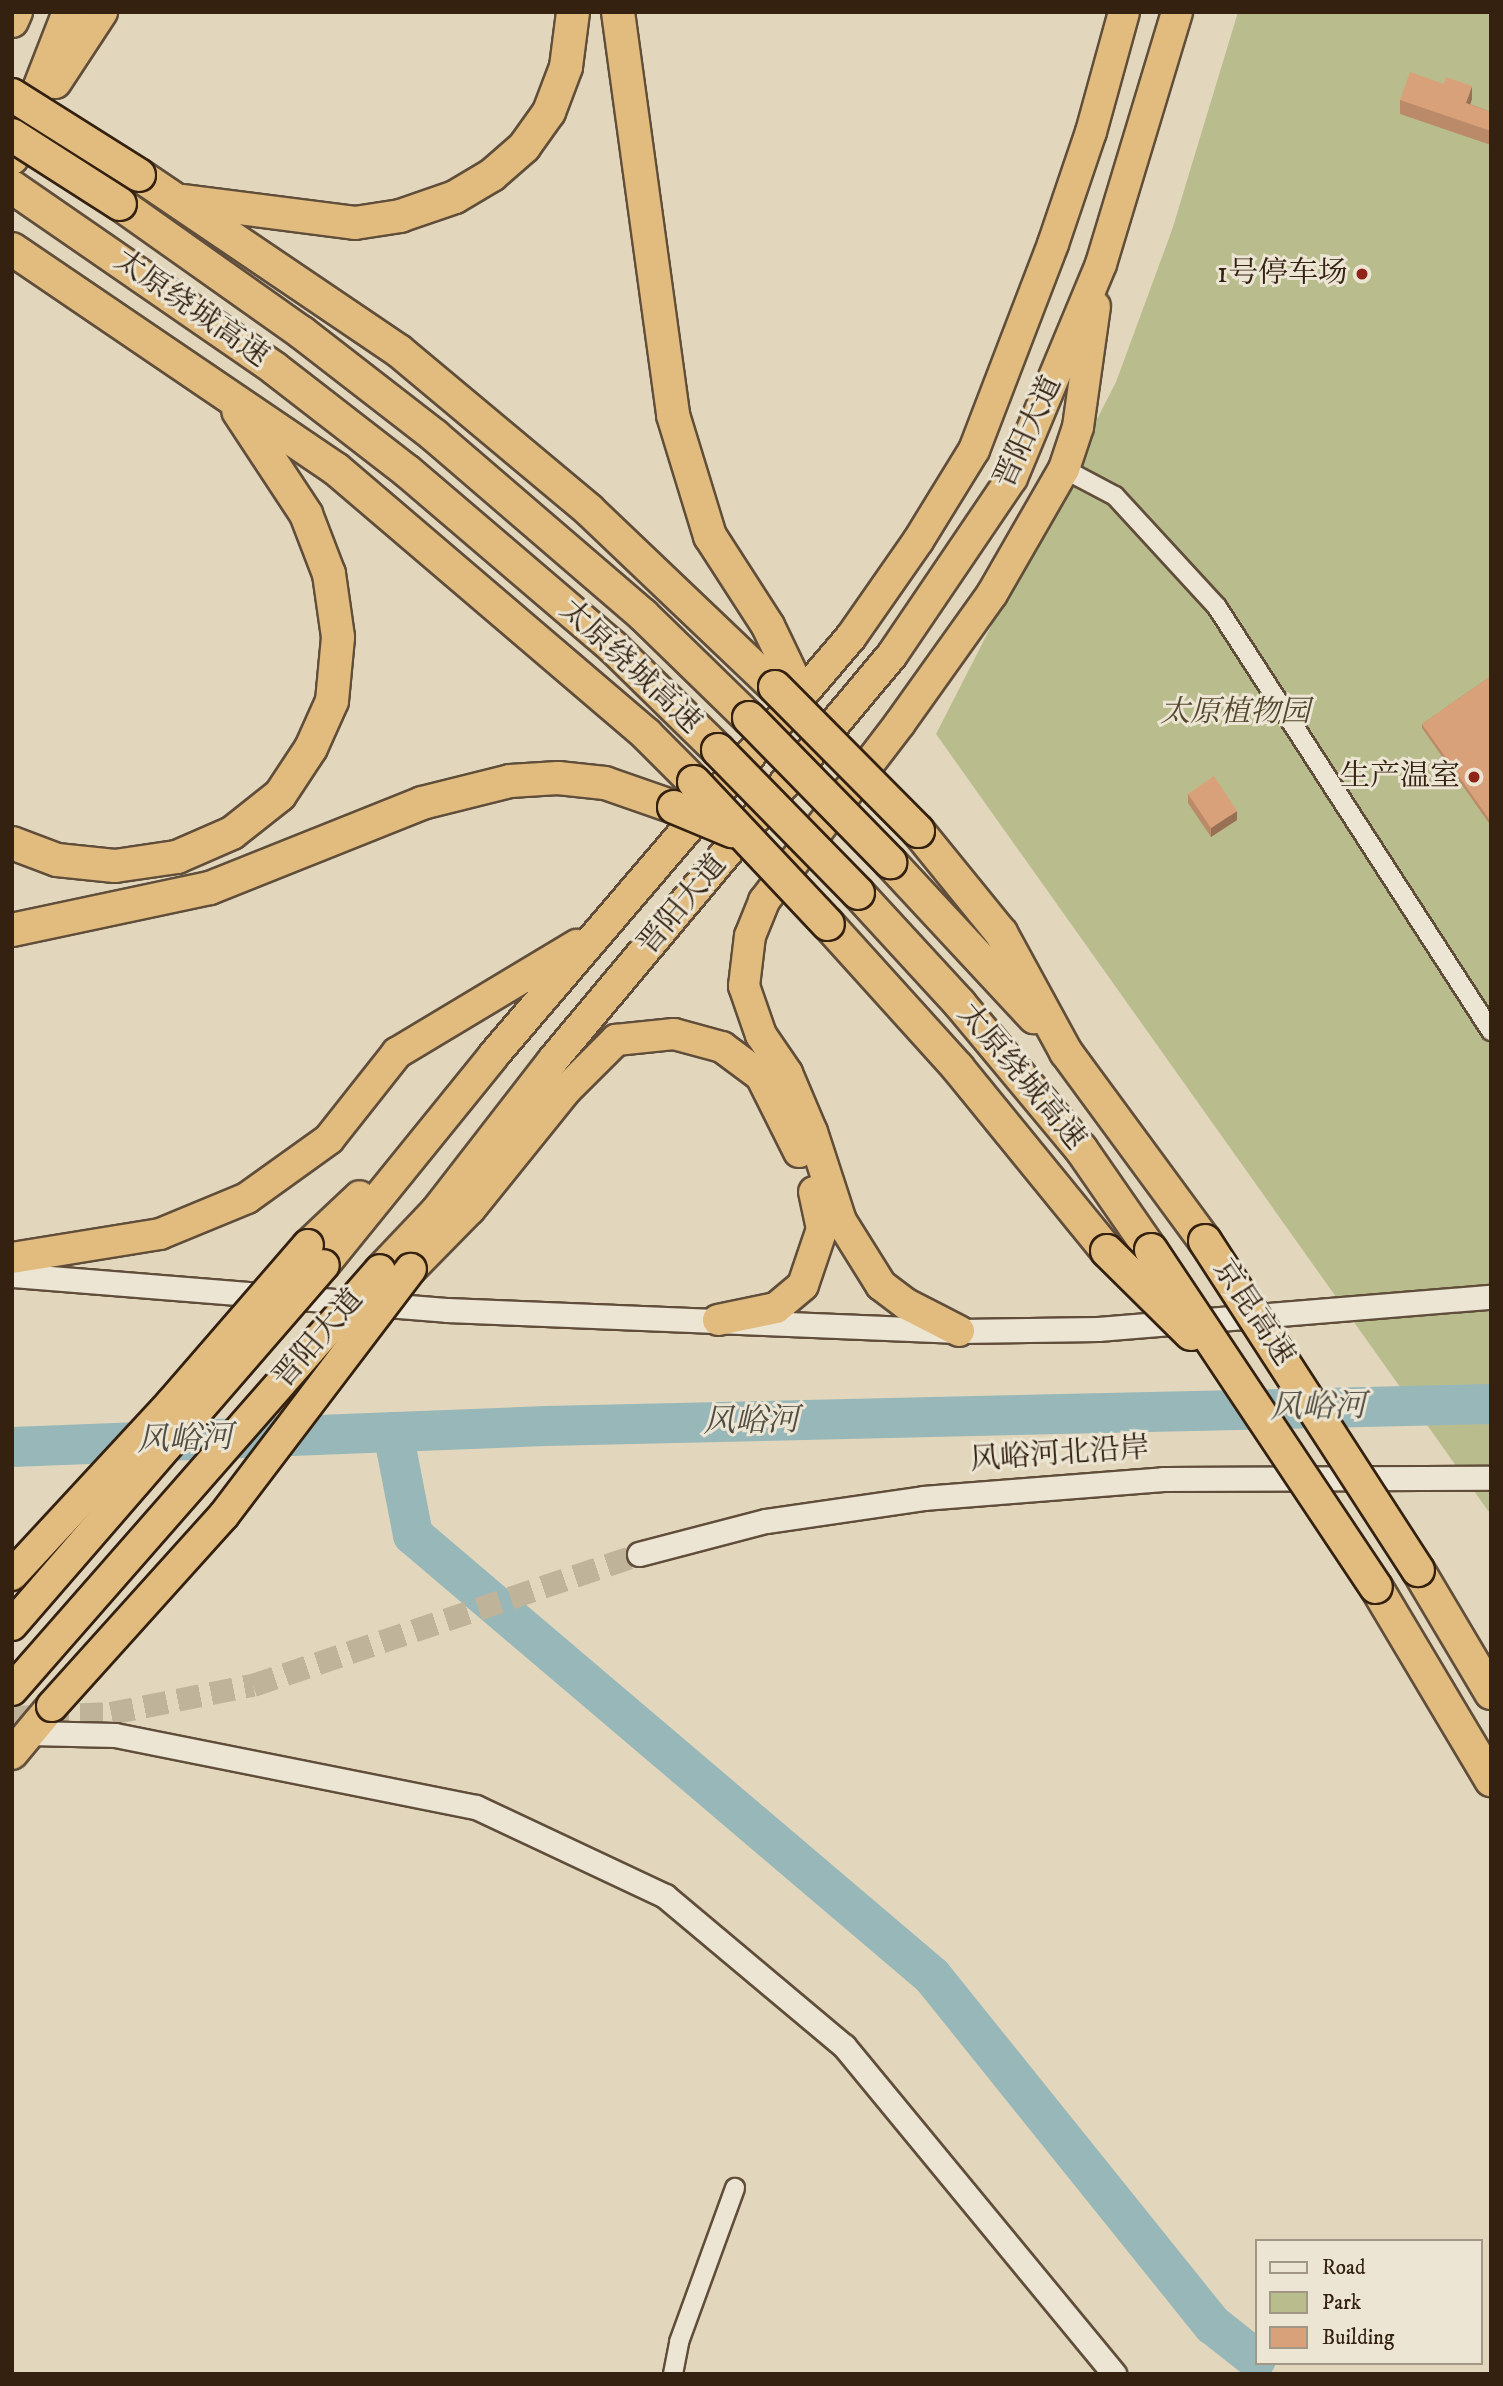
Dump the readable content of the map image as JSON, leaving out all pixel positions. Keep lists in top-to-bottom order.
{
  "streets": {
    "highway": ["太原绕城高速", "晋阳大道", "京昆高速"],
    "street": ["风峪河北沿岸"]
  },
  "crossings": [
    ["太原绕城高速", "京昆高速"]
  ],
  "water": ["风峪河"],
  "parks": ["太原植物园"],
  "places": ["1号停车场", "生产温室"],
  "legend": ["Road", "Park", "Building"]
}
